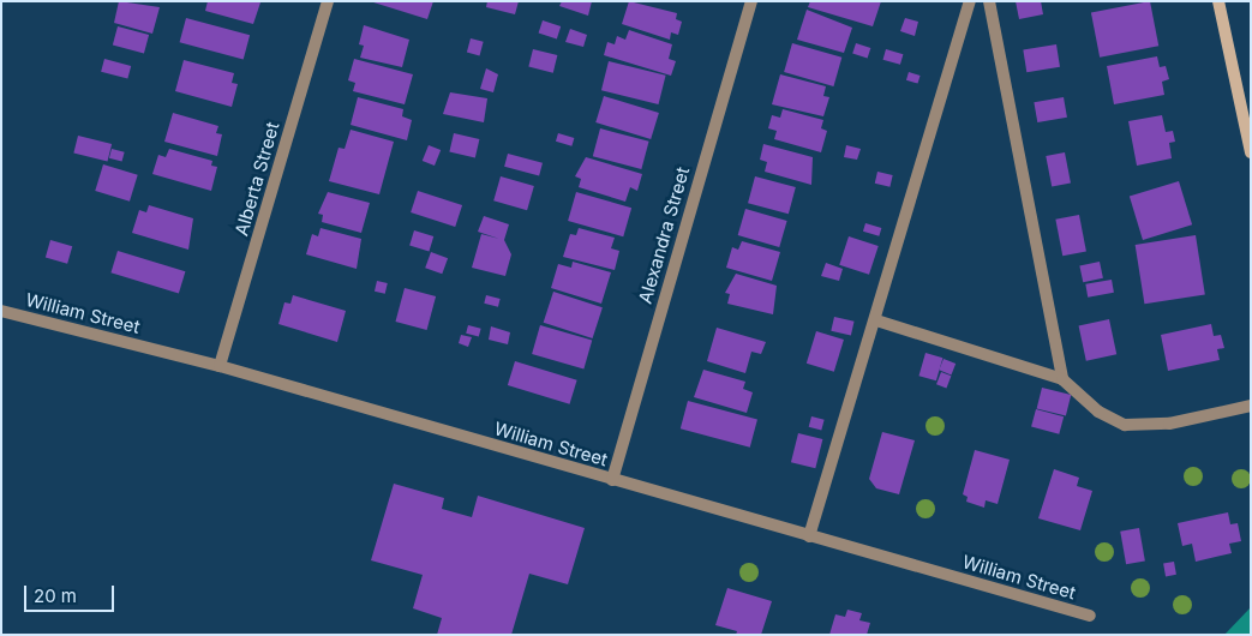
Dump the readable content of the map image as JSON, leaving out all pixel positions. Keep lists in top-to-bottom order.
{
  "streets": {
    "street": ["Alberta Street", "Alexandra Street", "William Street"]
  },
  "crossings": [
    ["Alberta Street", "William Street"],
    ["Alexandra Street", "William Street"]
  ],
  "scale_bar": "20 m"
}
